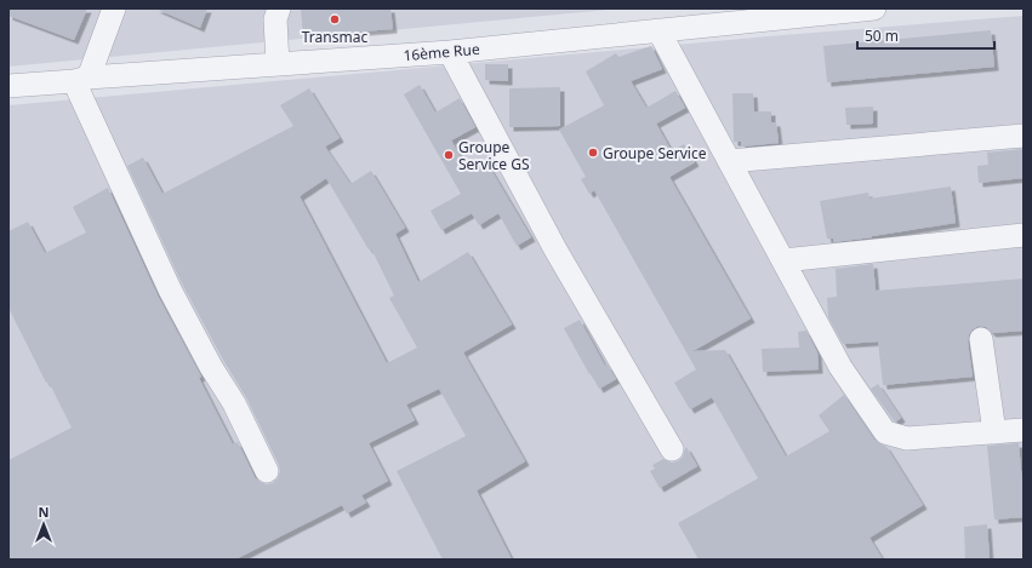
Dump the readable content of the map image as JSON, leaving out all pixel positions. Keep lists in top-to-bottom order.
{
  "streets": {
    "street": ["16ème Rue"]
  },
  "places": ["Transmac", "Groupe Service", "Groupe Service GS"],
  "scale_bar": "50 m",
  "north": "top"
}
